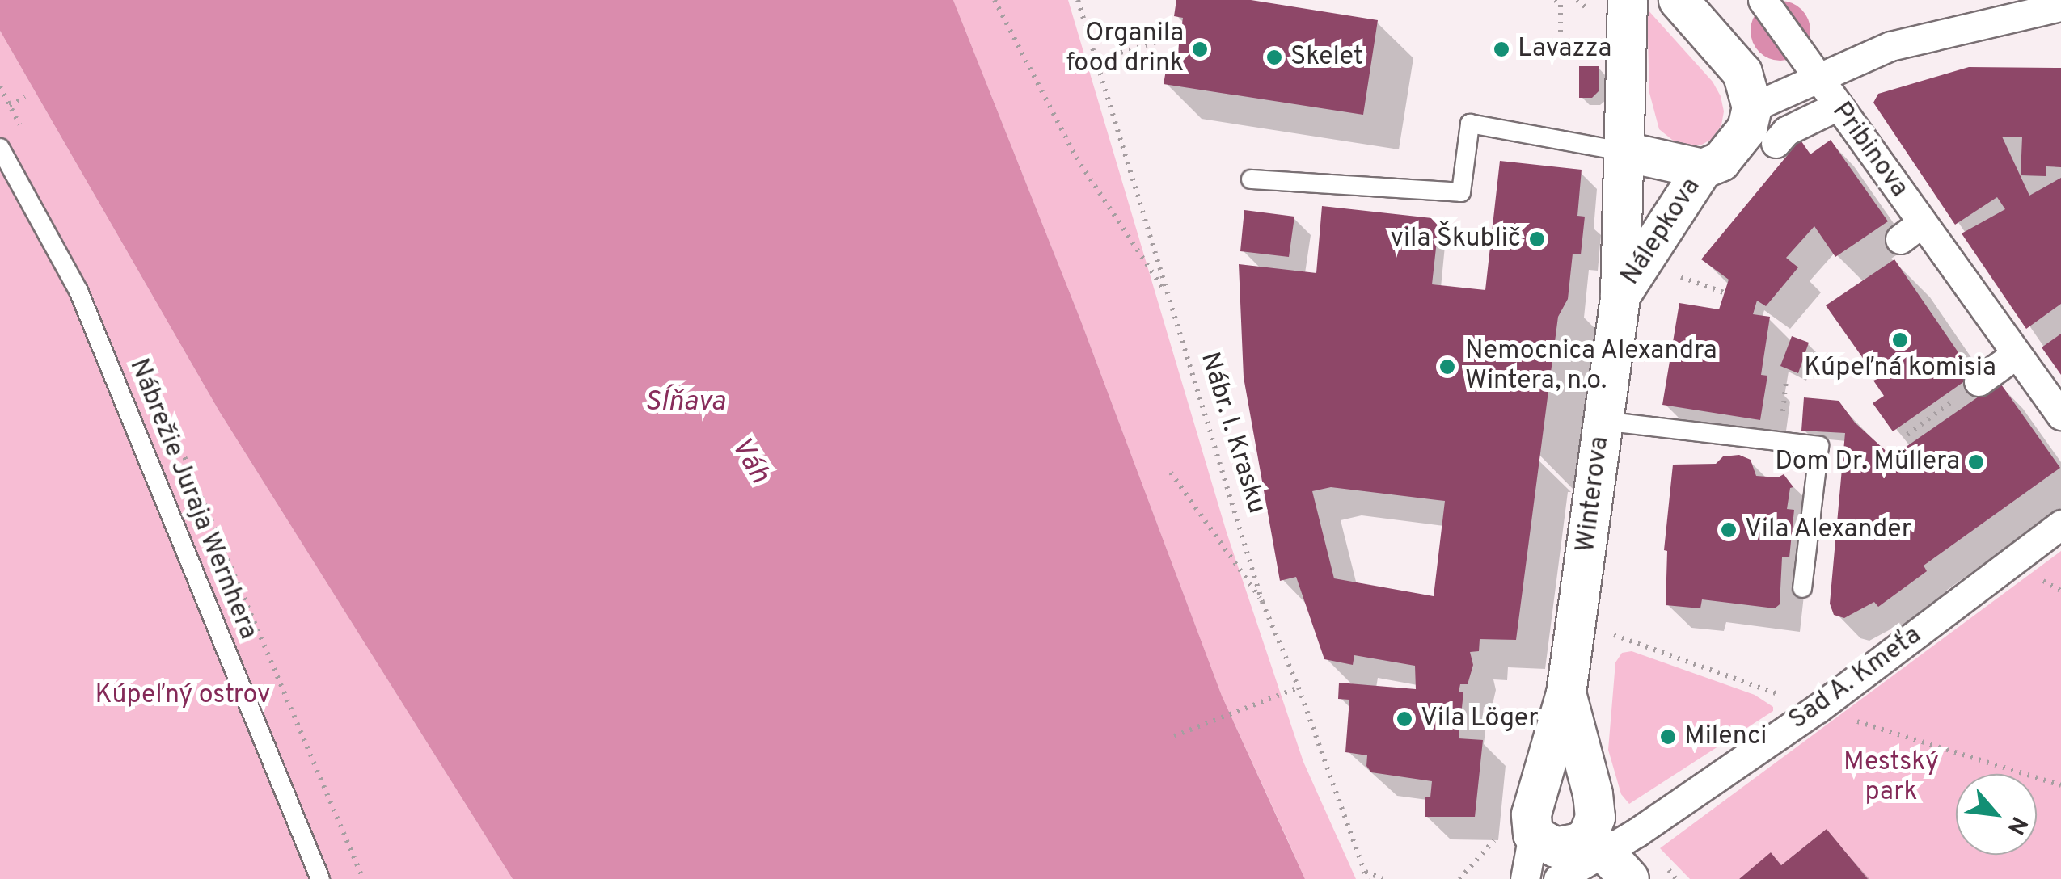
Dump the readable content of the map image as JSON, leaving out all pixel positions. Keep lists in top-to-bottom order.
{
  "streets": {
    "street": [
      "Pribinova",
      "Nálepkova",
      "Winterova",
      "Sad A. Kmeťa"
    ],
    "lane": ["Nábrežie Juraja Wernhera"],
    "path": ["Nábr. I. Krasku"]
  },
  "crossings": [
    ["Nálepkova", "Winterova"],
    ["Winterova", "Sad A. Kmeťa"]
  ],
  "water": ["Sĺňava", "Váh"],
  "parks": ["Kúpeľný ostrov", "Mestský park"],
  "places": [
    "Organila food drink",
    "Lavazza",
    "Skelet",
    "vila Škublič",
    "Kúpeľná komisia",
    "Nemocnica Alexandra Wintera, n.o.",
    "Dom Dr. Müllera",
    "Vila Alexander",
    "Vila Löger",
    "Milenci"
  ],
  "north": "bottom right"
}
